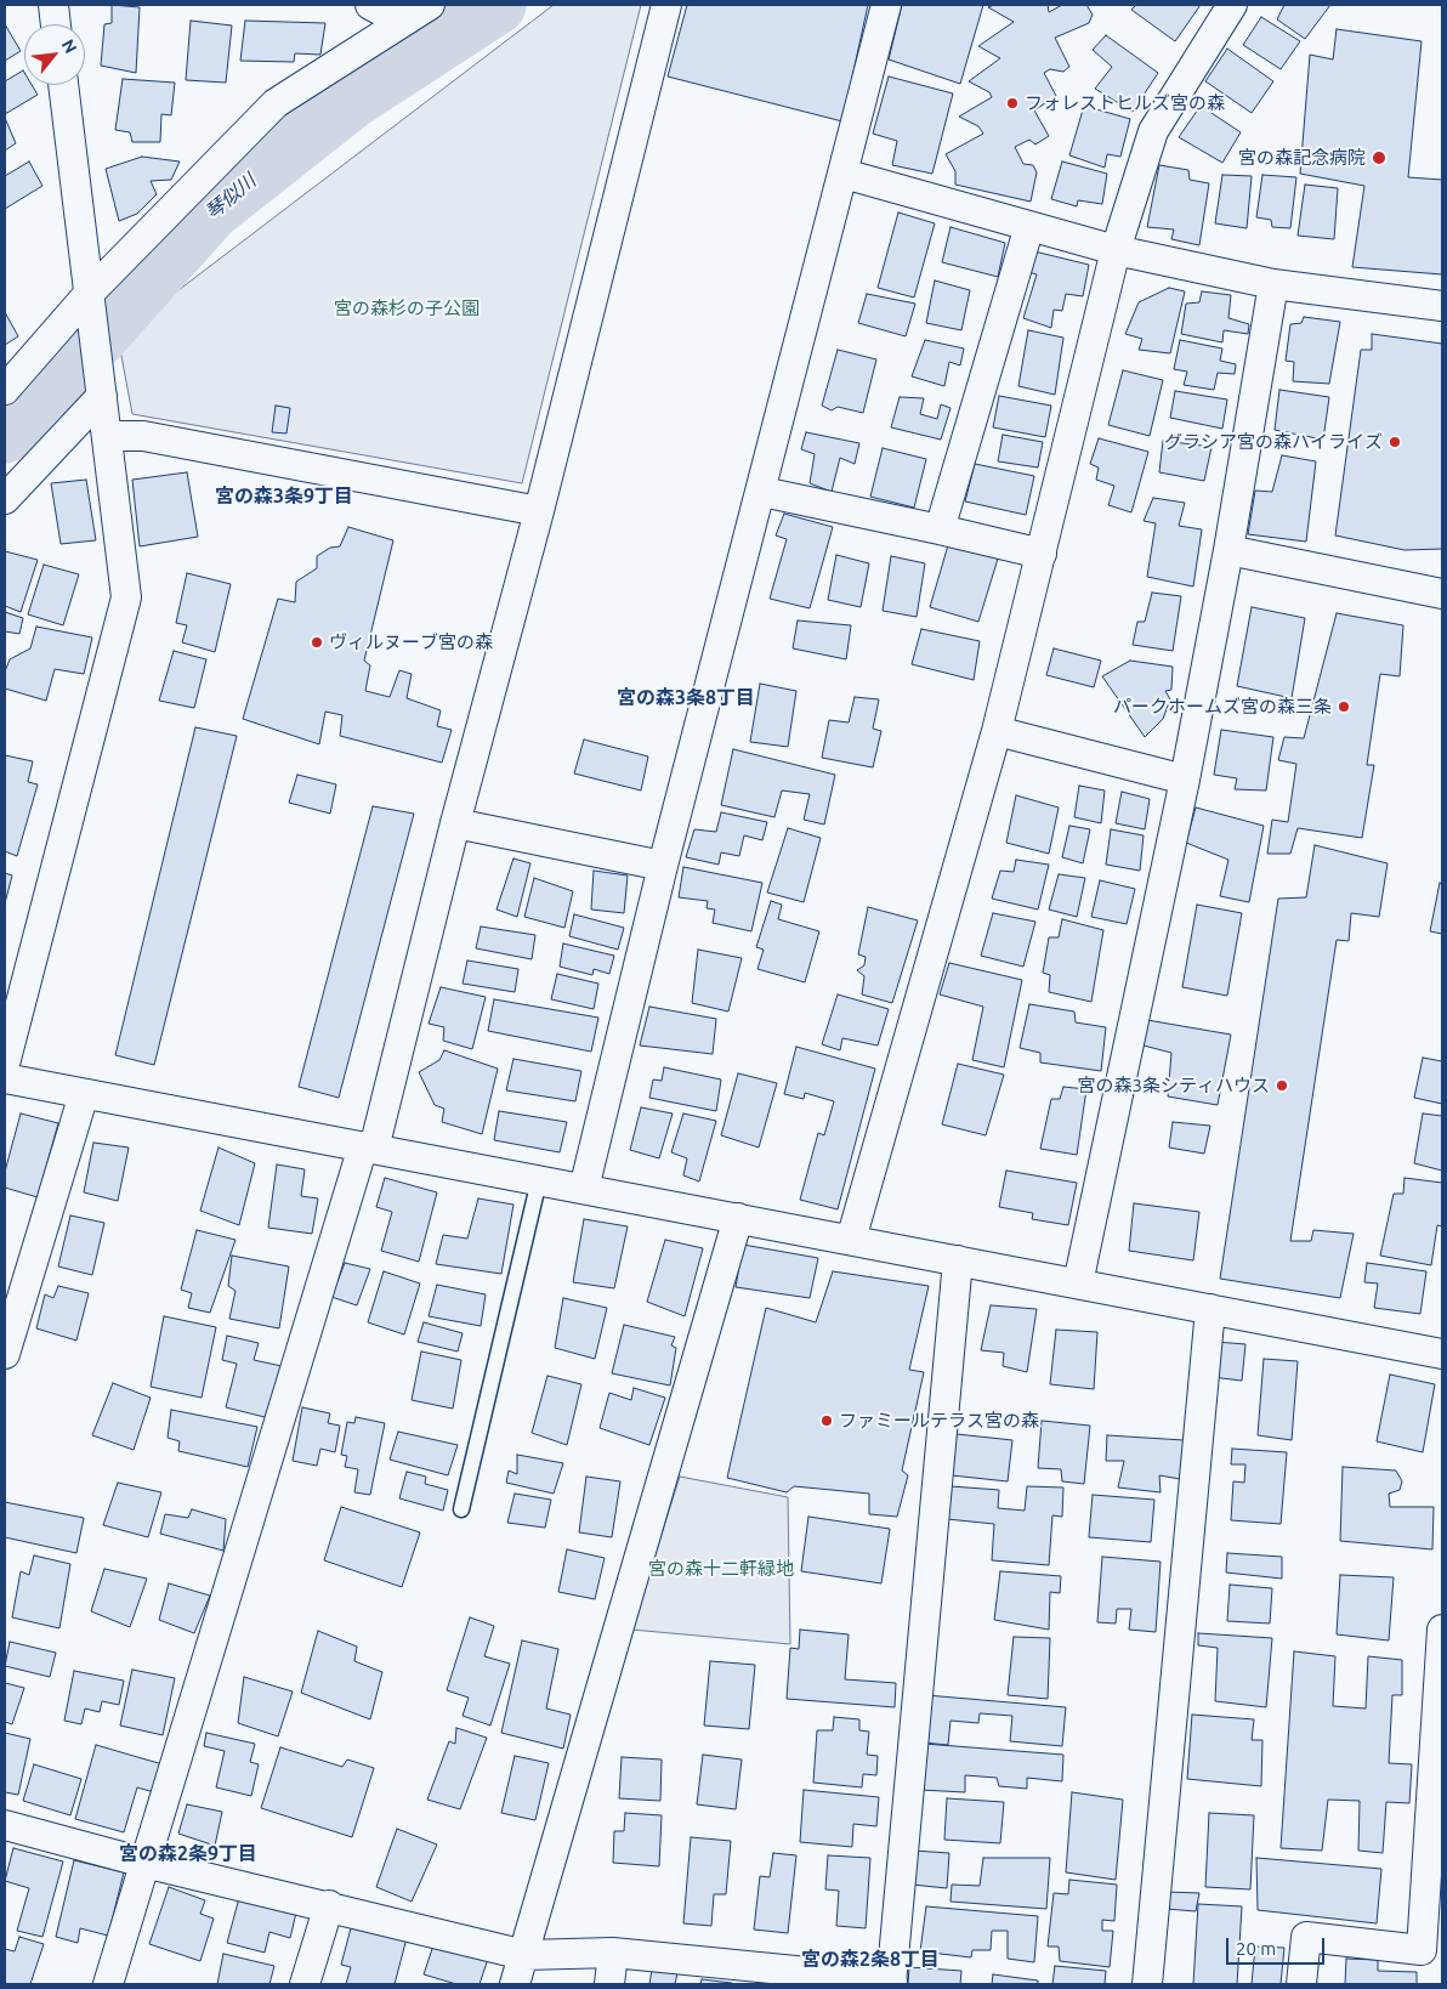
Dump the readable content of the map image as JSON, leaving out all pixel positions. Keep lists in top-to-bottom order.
{
  "districts": [
    "宮の森3条9丁目",
    "宮の森3条8丁目",
    "宮の森2条9丁目",
    "宮の森2条8丁目"
  ],
  "water": ["琴似川"],
  "parks": ["宮の森杉の子公園", "宮の森十二軒緑地"],
  "places": [
    "フォレストヒルズ宮の森",
    "宮の森記念病院",
    "グラシア宮の森ハイライズ",
    "ヴィルヌーブ宮の森",
    "パークホームズ宮の森三条",
    "宮の森3条シティハウス",
    "ファミールテラス宮の森"
  ],
  "scale_bar": "20 m",
  "north": "top right"
}
